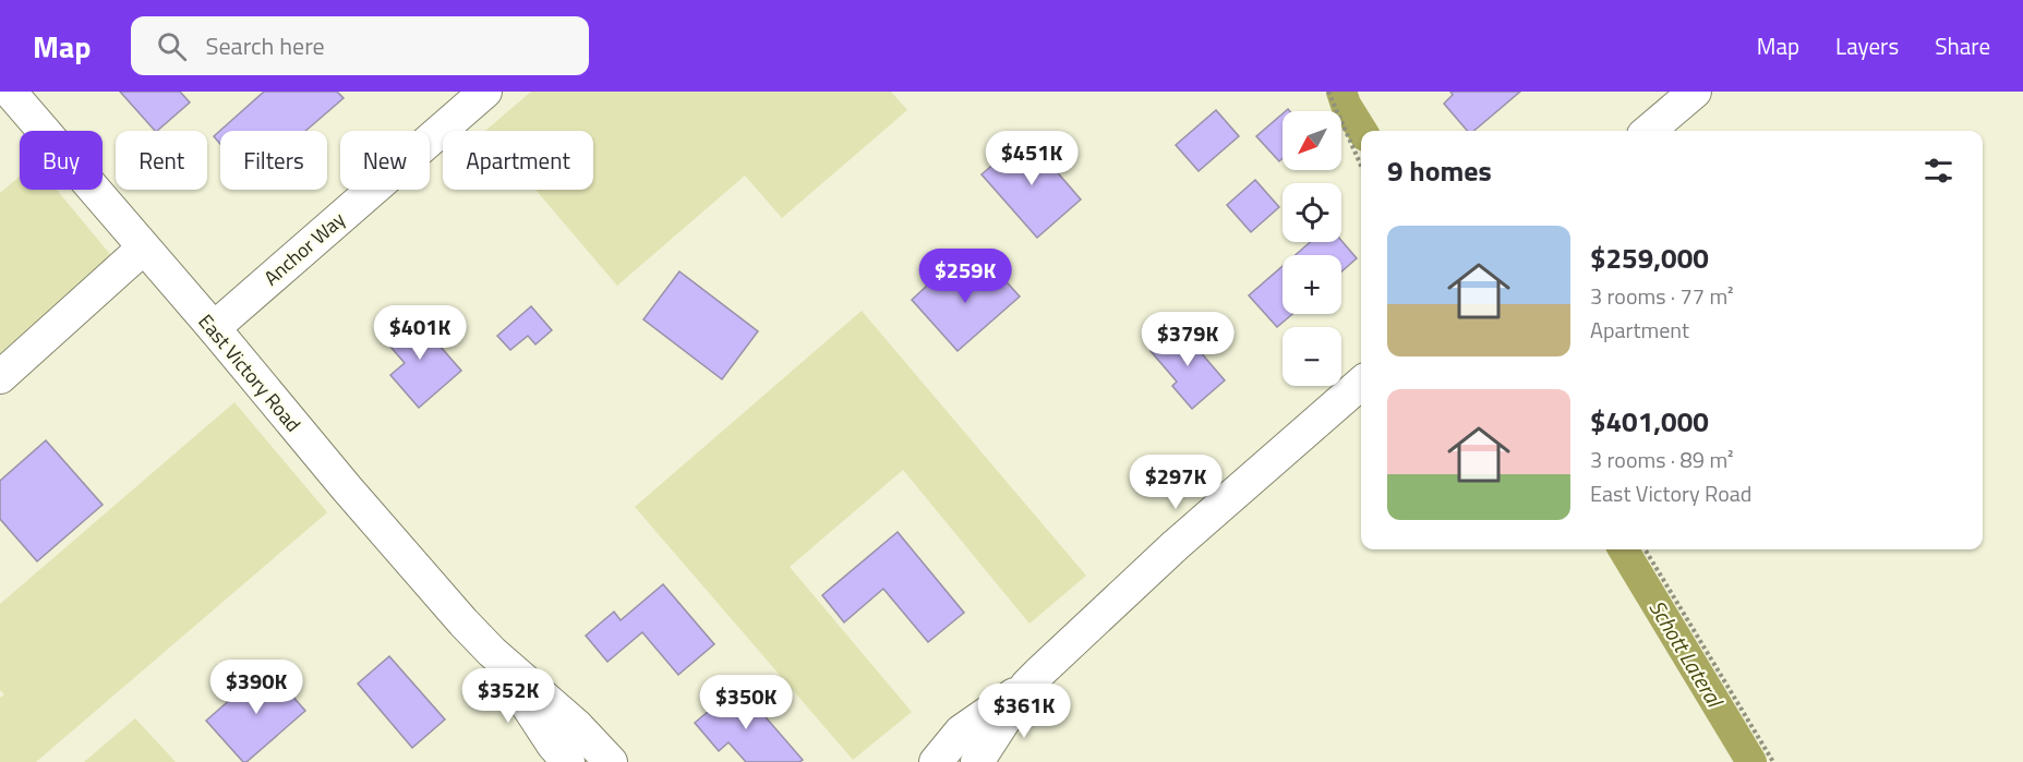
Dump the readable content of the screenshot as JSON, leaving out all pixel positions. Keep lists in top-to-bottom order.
{
  "streets": {
    "street": ["Anchor Way", "East Victory Road"]
  },
  "crossings": [
    ["Anchor Way", "East Victory Road"]
  ],
  "water": ["Schott Lateral"],
  "north": "bottom left",
  "page": {
    "header": "Map",
    "search": "Search here",
    "nav": ["Map", "Layers", "Share"],
    "map_buttons": ["+", "−"],
    "price": [
      "$451K",
      "$259K",
      "$401K",
      "$379K",
      "$297K",
      "$390K",
      "$352K",
      "$350K",
      "$361K"
    ],
    "chip": [
      "Buy",
      "Rent",
      "Filters",
      "New",
      "Apartment"
    ],
    "heading": "9 homes",
    "list": [
      {
        "name": "$259,000",
        "note": "3 rooms · 77 m² · Apartment"
      },
      {
        "name": "$401,000",
        "note": "3 rooms · 89 m² · East Victory Road"
      }
    ]
  }
}
